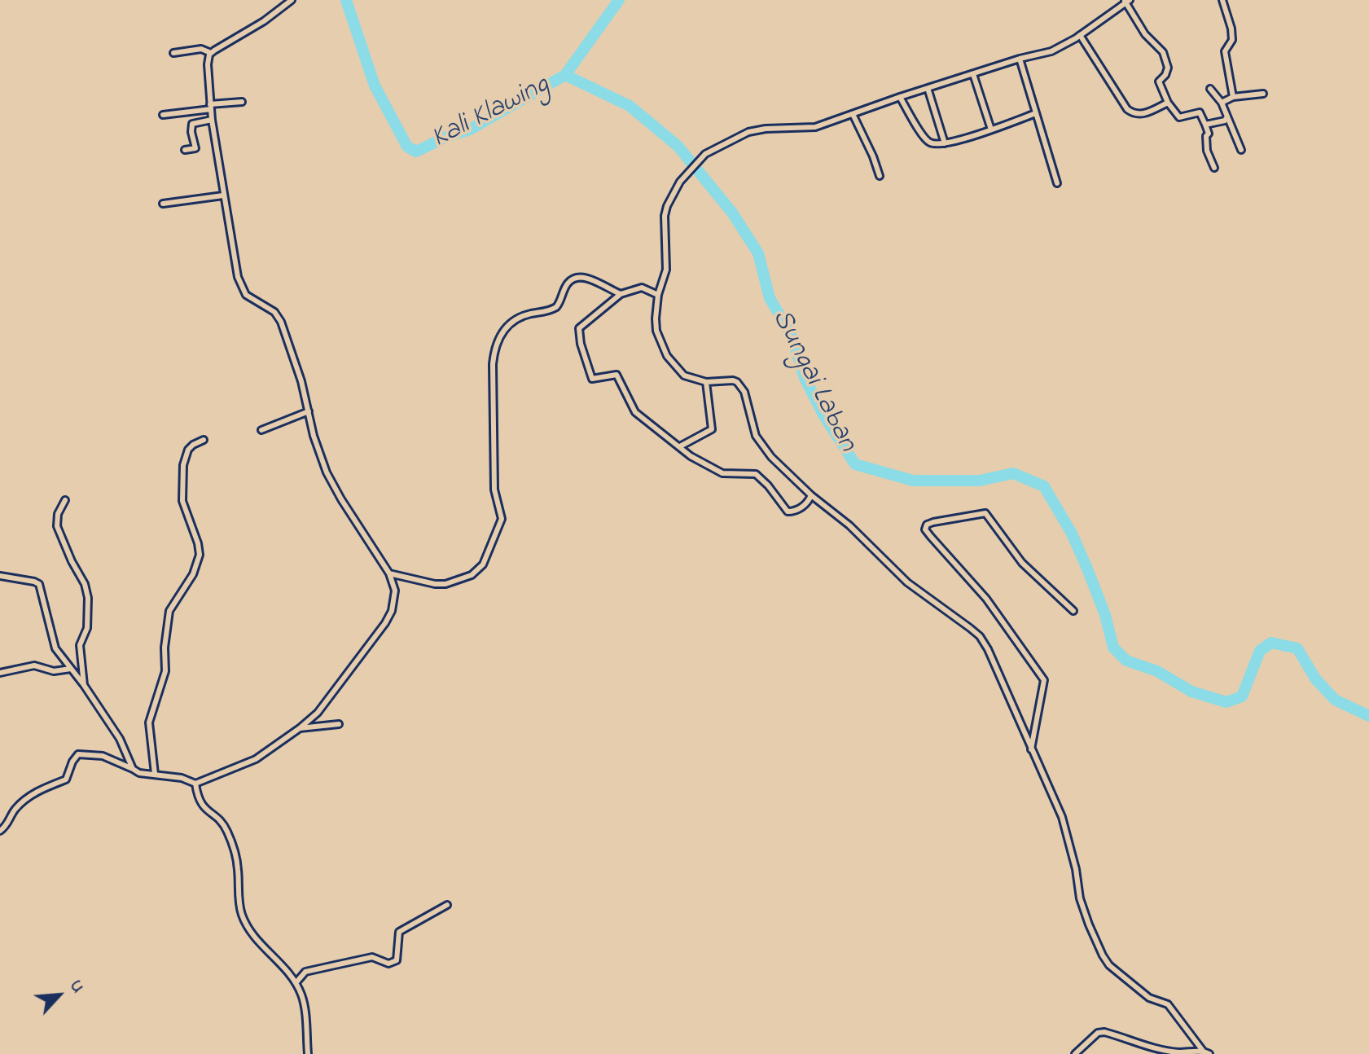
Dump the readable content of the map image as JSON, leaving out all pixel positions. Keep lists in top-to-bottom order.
{
  "water": ["Kali Klawing", "Sungai Laban"],
  "north": "top right"
}
